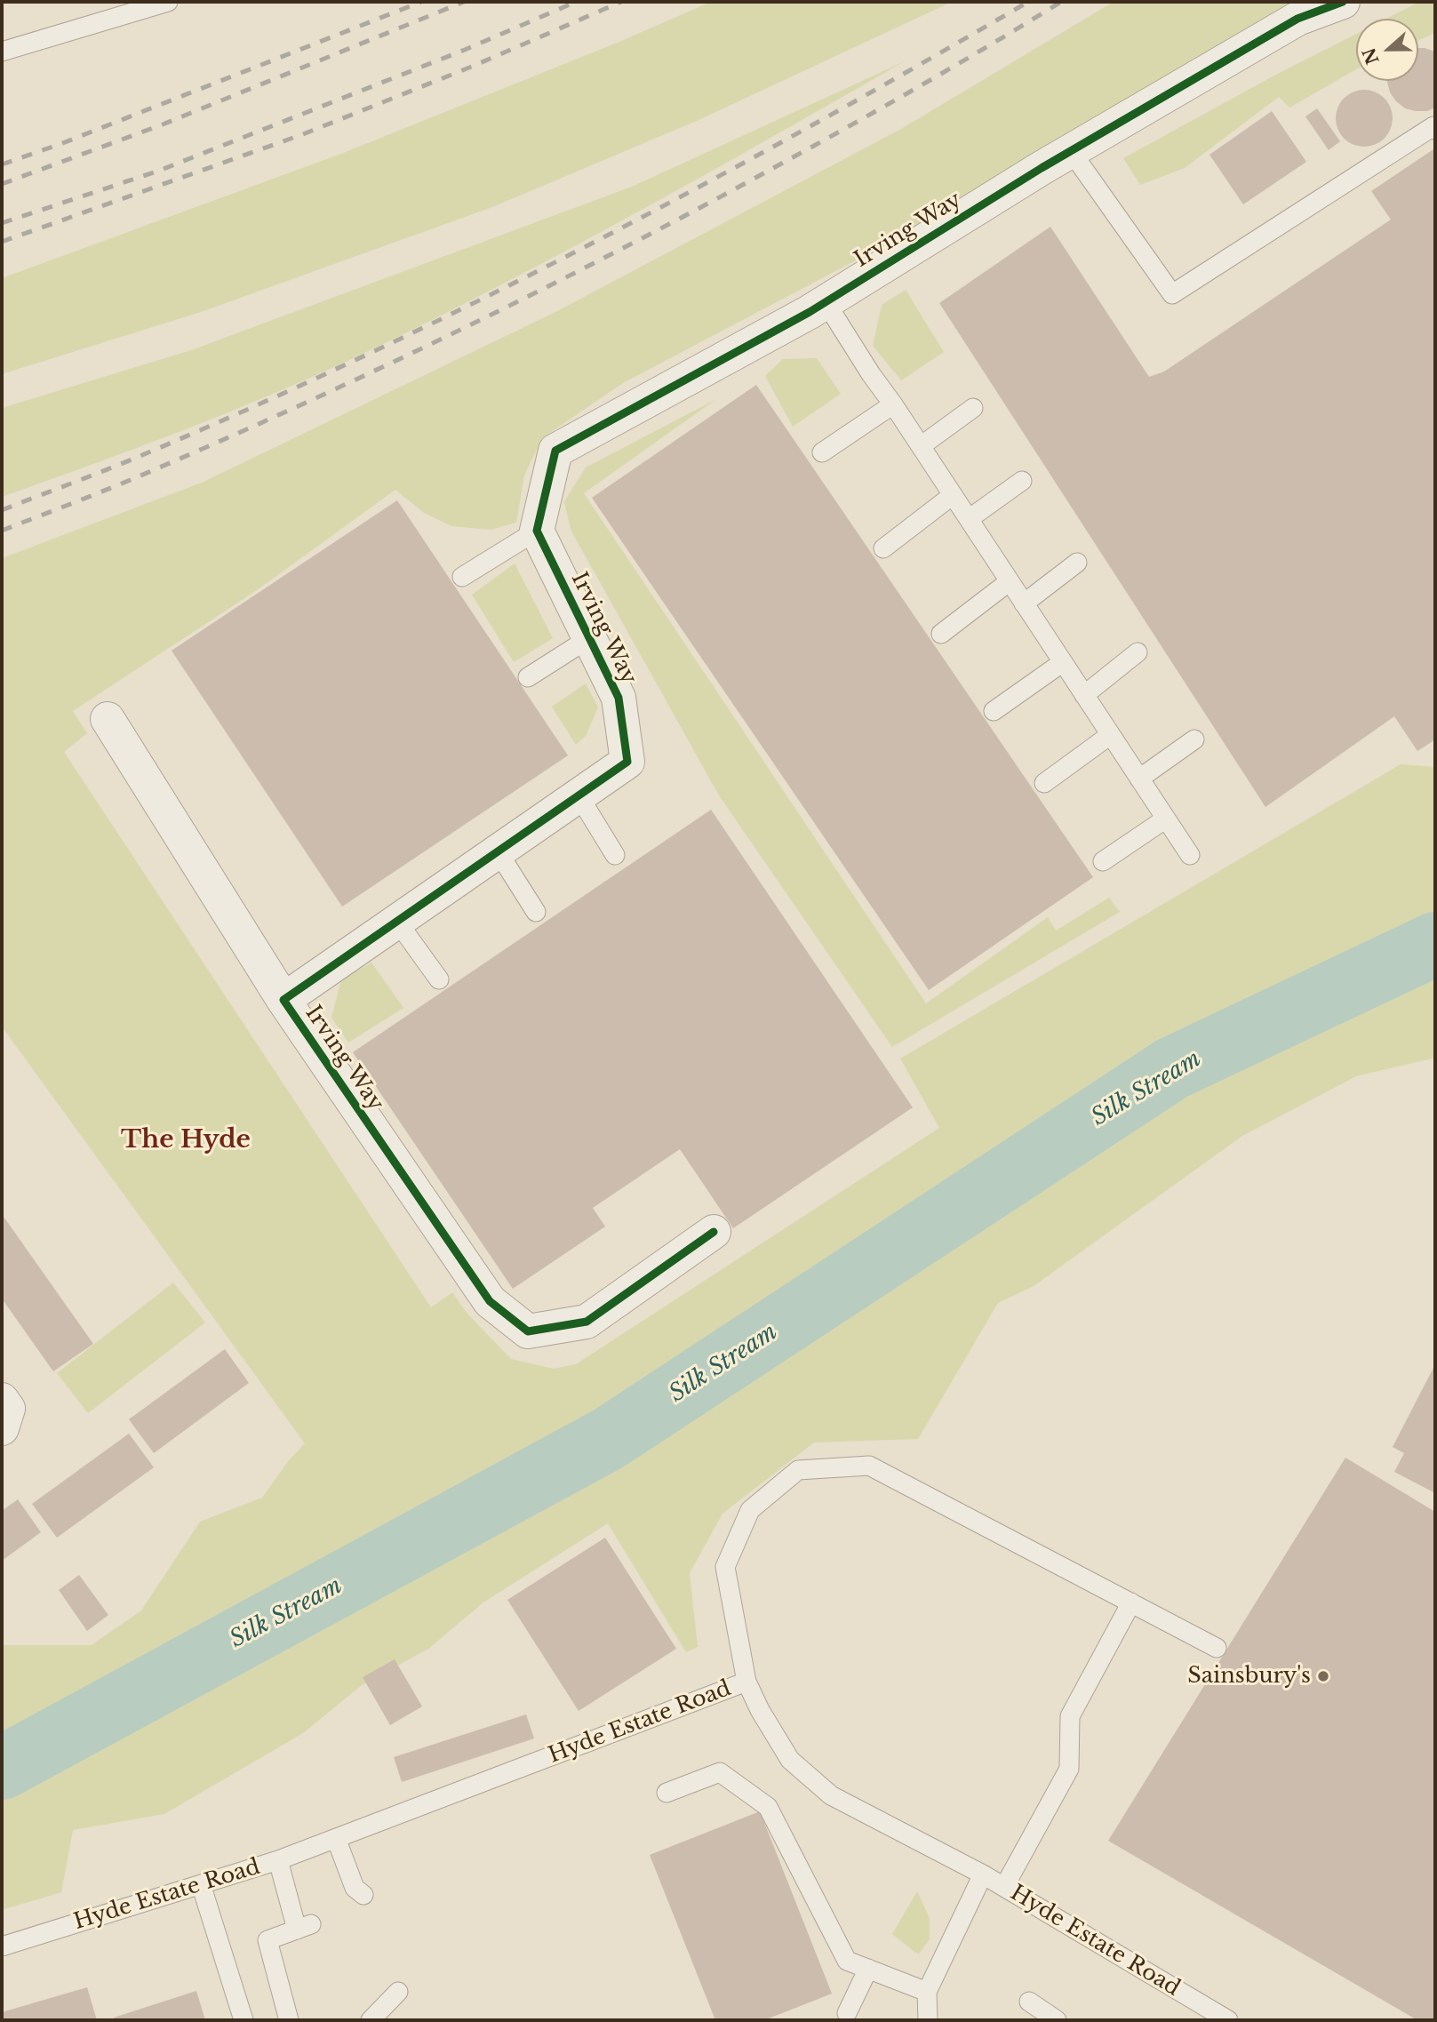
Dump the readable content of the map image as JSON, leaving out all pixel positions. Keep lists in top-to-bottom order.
{
  "streets": {
    "street": ["Irving Way"],
    "lane": ["Hyde Estate Road"]
  },
  "districts": ["The Hyde"],
  "water": ["Silk Stream"],
  "places": ["Sainsbury's"],
  "north": "left"
}
